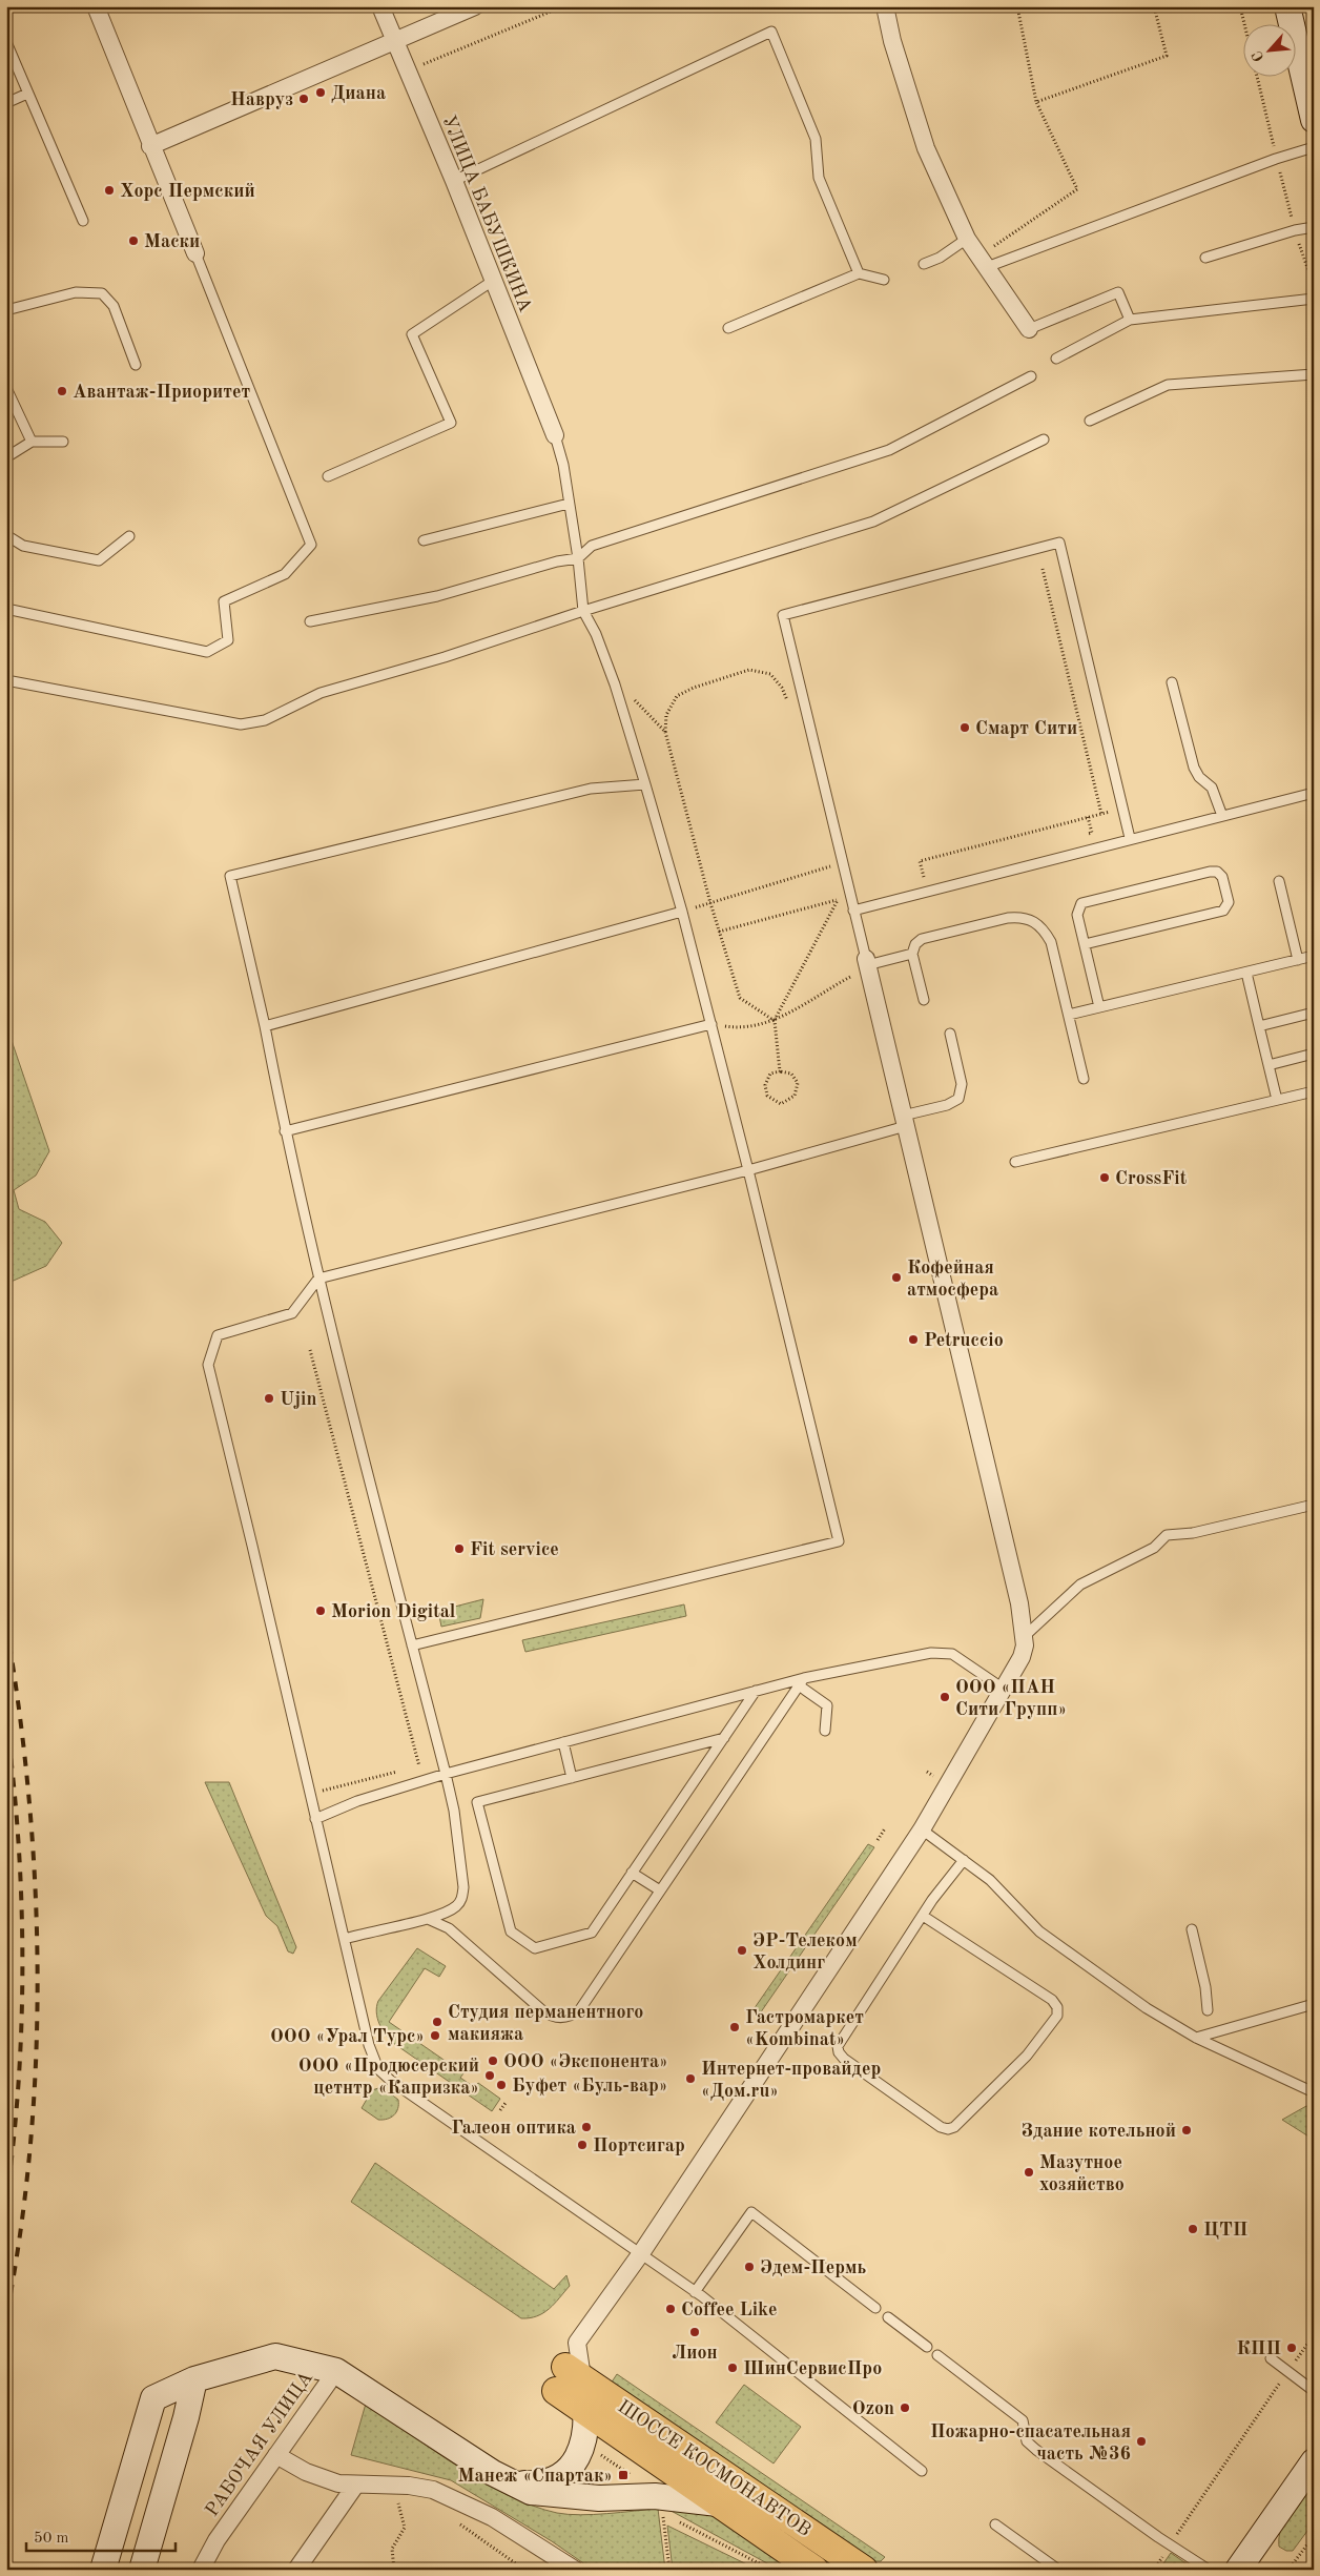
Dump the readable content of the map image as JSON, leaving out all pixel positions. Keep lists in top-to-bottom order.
{
  "streets": {
    "main road": ["ШОССЕ КОСМОНАВТОВ"],
    "street": ["УЛИЦА БАБУШКИНА", "РАБОЧАЯ УЛИЦА"]
  },
  "places": {
    "other": [
      "Диана",
      "Навруз",
      "Хорс Пермский",
      "Маски",
      "Авантаж-Приоритет",
      "Смарт Сити",
      "CrossFit",
      "Кофейная атмосфера",
      "Petruccio",
      "Ujin",
      "Fit service",
      "Morion Digital",
      "ООО «ПАН Сити Групп»",
      "ЭР-Телеком Холдинг",
      "Студия перманентного макияжа",
      "Гастромаркет «Kombinat»",
      "ООО «Урал Турс»",
      "ООО «Экспонента»",
      "ООО «Продюсерский цетнтр «Капризка»",
      "Интернет-провайдер «Дом.ru»",
      "Буфет «Буль-вар»",
      "Галеон оптика",
      "Здание котельной",
      "Портсигар",
      "Мазутное хозяйство",
      "ЦТП",
      "Эдем-Пермь",
      "Coffee Like",
      "Лион",
      "КПП",
      "ШинСервисПро",
      "Ozon",
      "Пожарно-спасательная часть №36"
    ],
    "transit": ["Манеж «Спартак»"]
  },
  "scale_bar": "50 m",
  "north": "bottom left"
}
